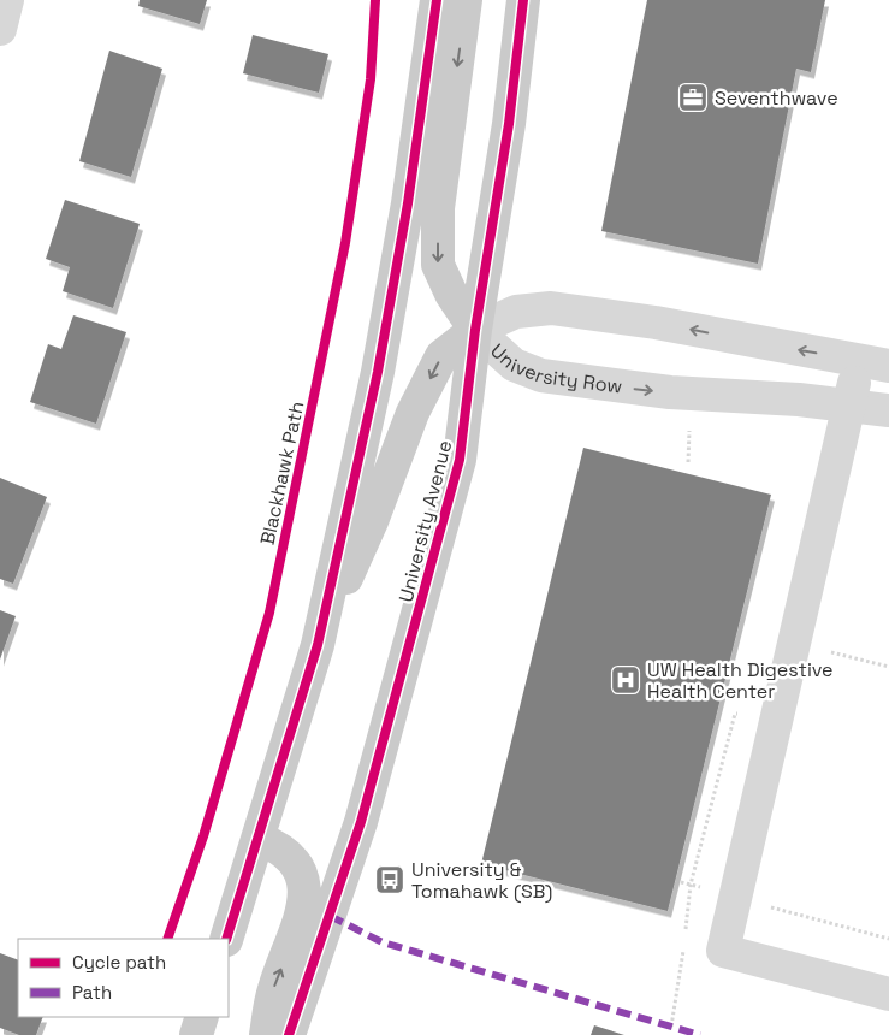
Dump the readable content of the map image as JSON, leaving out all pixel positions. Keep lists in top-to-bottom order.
{
  "streets": {
    "main road": ["University Avenue"],
    "street": ["University Row"],
    "cycle path": ["Blackhawk Path"]
  },
  "crossings": [
    ["University Row", "University Avenue"]
  ],
  "places": {
    "office": ["Seventhwave"],
    "hospital": ["UW Health Digestive Health Center"],
    "bus stop": ["University & Tomahawk (SB)"]
  },
  "legend": ["Cycle path", "Path"]
}
